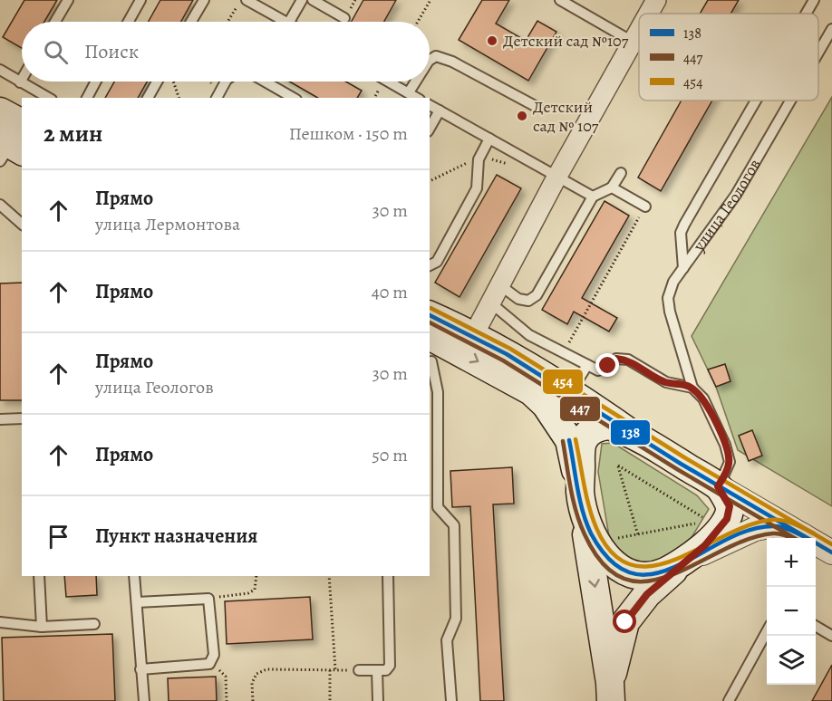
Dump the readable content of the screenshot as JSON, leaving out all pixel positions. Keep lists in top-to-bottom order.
{
  "streets": {
    "lane": ["улица Геологов"]
  },
  "places": ["Детский сад №107", "Детский сад № 107"],
  "lines": ["transit line 454", "transit line 138", "transit line 447"],
  "legend": ["138", "447", "454"],
  "page": {
    "search": "Поиск",
    "heading": ["2 мин", "Пешком · 150 m"],
    "list": [
      ["Прямо", "улица Лермонтова", "30 m"],
      ["Прямо", "40 m"],
      ["Прямо", "улица Геологов", "30 m"],
      ["Прямо", "50 m"],
      "Пункт назначения"
    ],
    "map_buttons": ["+", "−"]
  }
}
